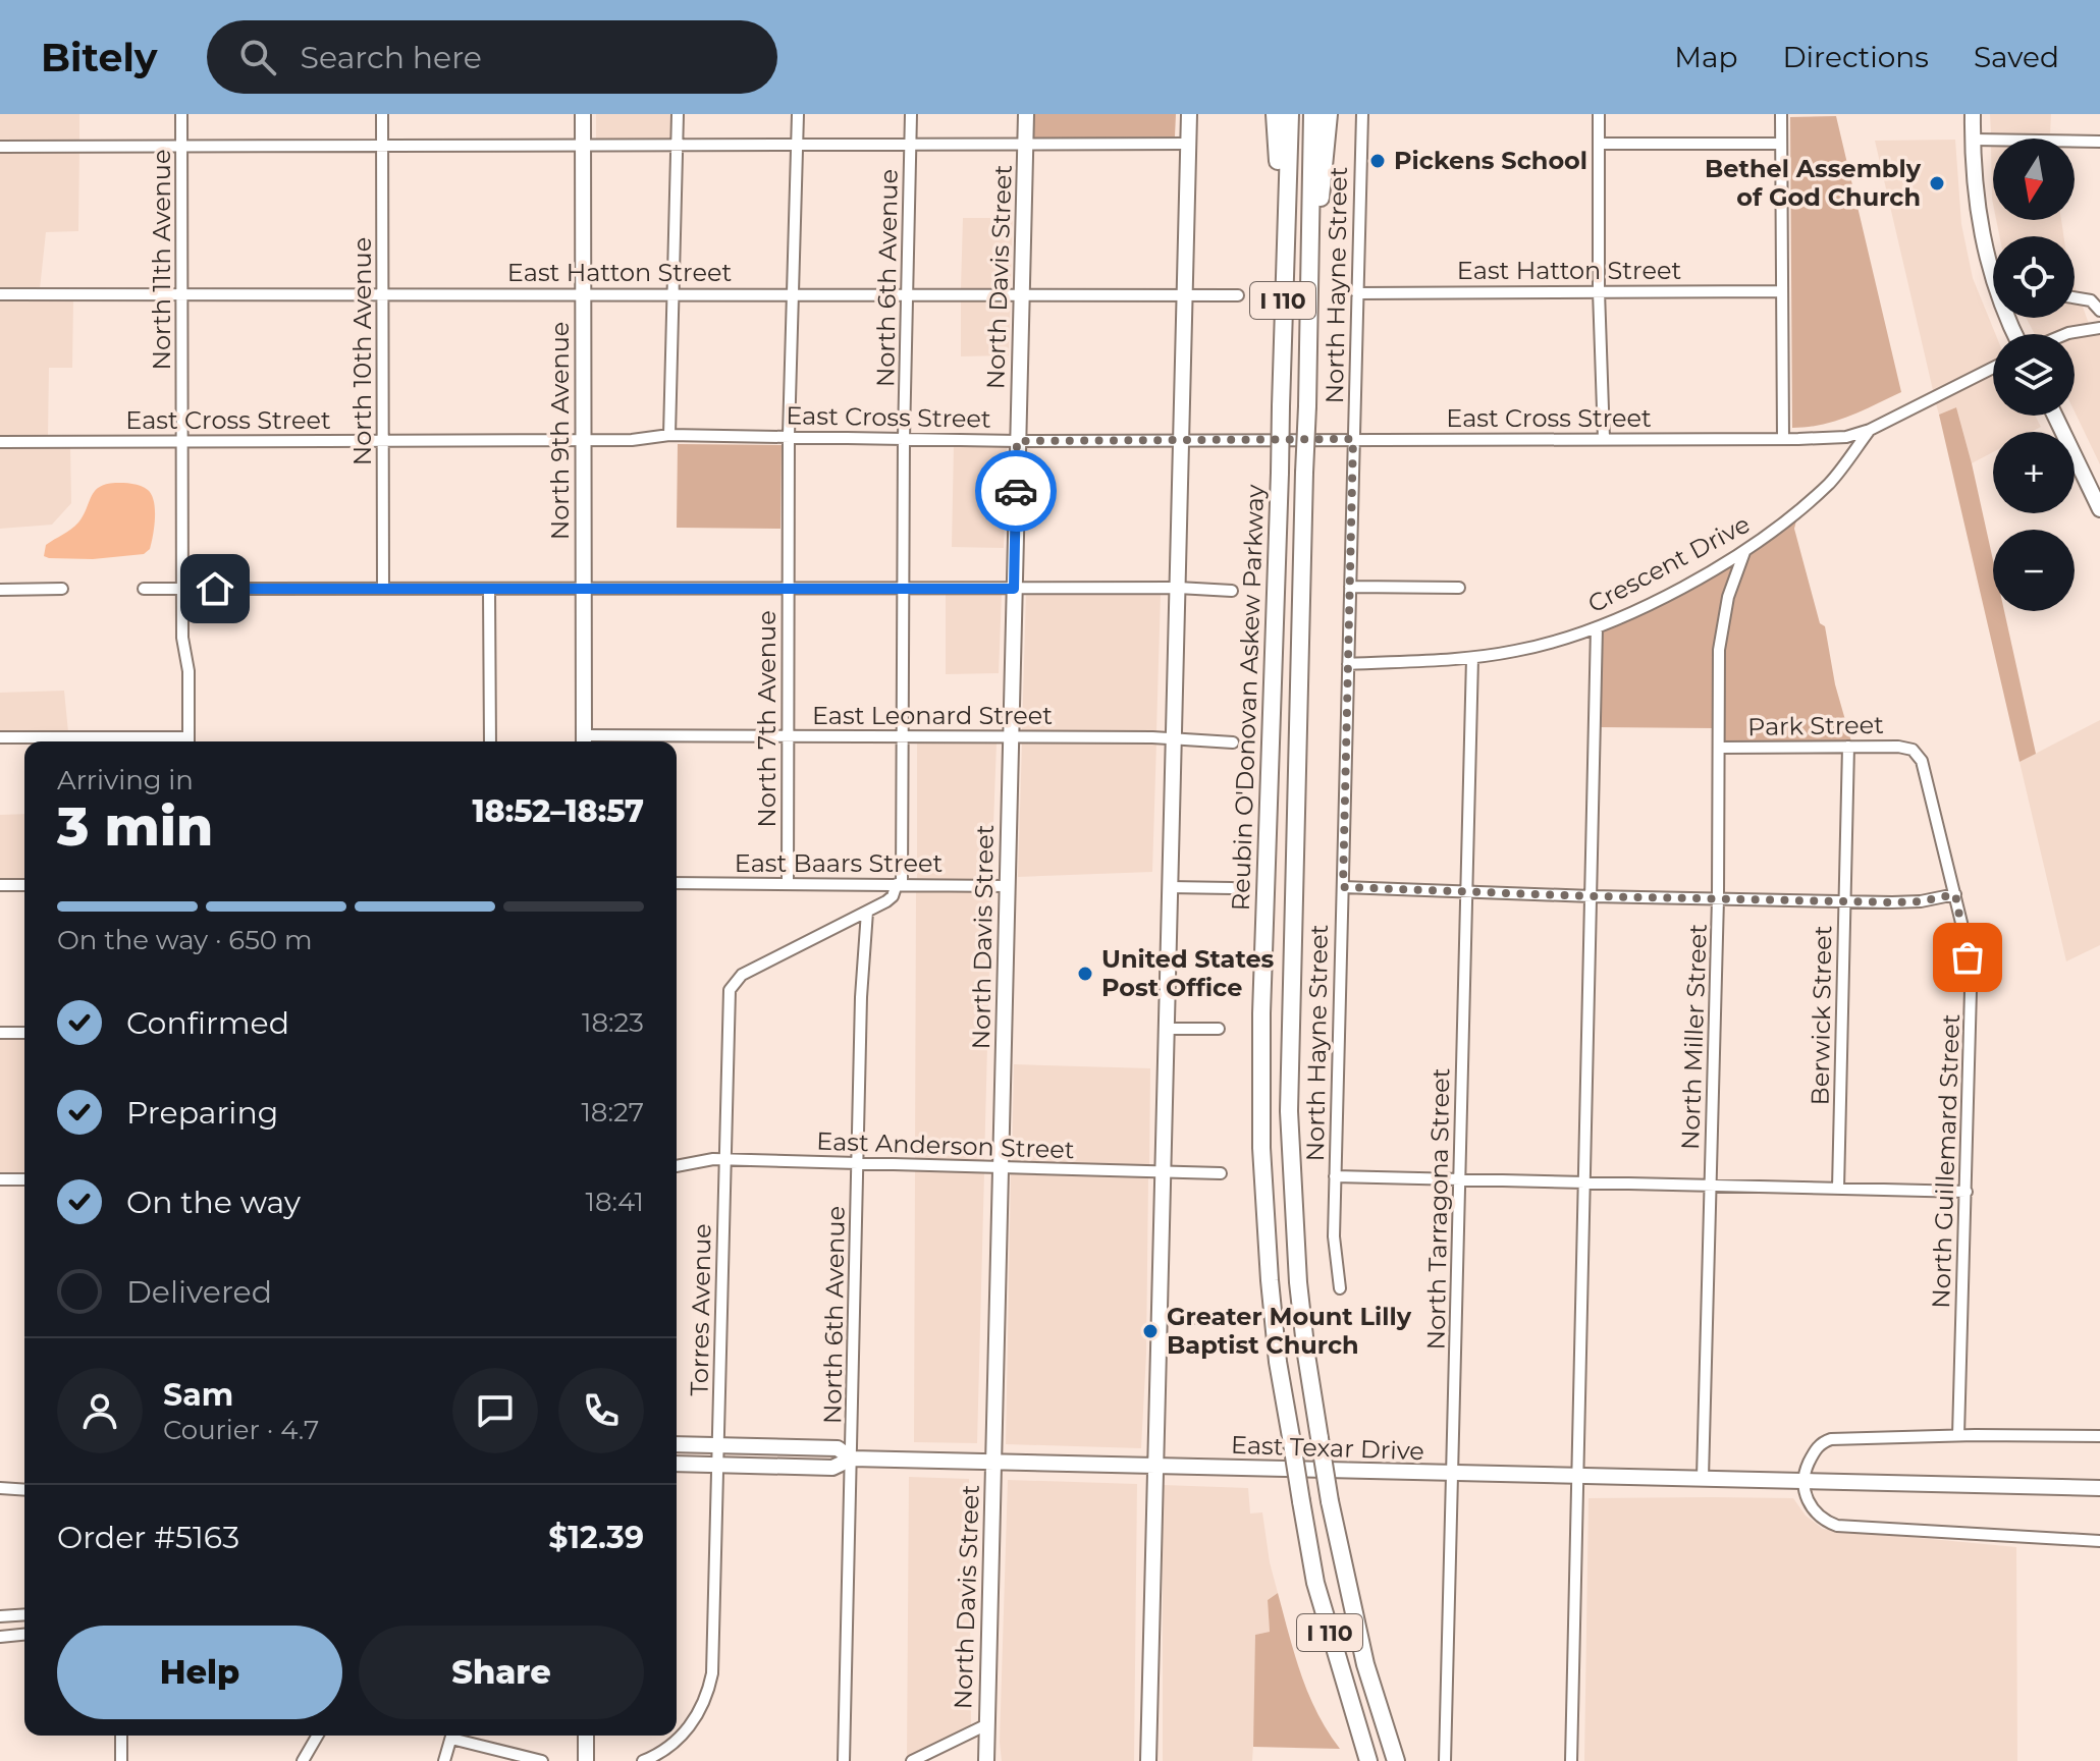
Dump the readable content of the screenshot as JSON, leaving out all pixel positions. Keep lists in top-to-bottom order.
{
  "streets": {
    "highway": ["I 110", "Reubin O'Donovan Askew Parkway"],
    "main road": ["North Davis Street", "North 9th Avenue", "East Texar Drive"],
    "street": [
      "North 11th Avenue",
      "East Hatton Street",
      "North 6th Avenue",
      "North Hayne Street",
      "North 10th Avenue",
      "East Cross Street",
      "Crescent Drive",
      "East Leonard Street",
      "North 7th Avenue",
      "Park Street",
      "East Baars Street",
      "Berwick Street",
      "North Miller Street",
      "East Anderson Street",
      "North Guillemard Street",
      "North Tarragona Street",
      "Torres Avenue"
    ]
  },
  "crossings": [
    ["North 11th Avenue", "East Hatton Street"],
    ["North 11th Avenue", "East Cross Street"],
    ["East Hatton Street", "North Davis Street"],
    ["East Hatton Street", "North 6th Avenue"],
    ["East Hatton Street", "North Hayne Street"],
    ["East Hatton Street", "North 10th Avenue"],
    ["East Hatton Street", "North 9th Avenue"],
    ["East Hatton Street", "North 7th Avenue"],
    ["North Davis Street", "East Cross Street"],
    ["North Davis Street", "East Leonard Street"],
    ["North Davis Street", "East Baars Street"],
    ["North Davis Street", "East Anderson Street"],
    ["North Davis Street", "East Texar Drive"],
    ["North 6th Avenue", "East Cross Street"],
    ["North 6th Avenue", "East Leonard Street"],
    ["North 6th Avenue", "East Baars Street"],
    ["North 6th Avenue", "East Anderson Street"],
    ["North 6th Avenue", "Torres Avenue"],
    ["North 6th Avenue", "East Texar Drive"],
    ["North Hayne Street", "East Cross Street"],
    ["North Hayne Street", "Crescent Drive"],
    ["North 10th Avenue", "East Cross Street"],
    ["East Cross Street", "North 9th Avenue"],
    ["East Cross Street", "Crescent Drive"],
    ["East Cross Street", "North 7th Avenue"],
    ["North 9th Avenue", "East Leonard Street"],
    ["Crescent Drive", "North Miller Street"],
    ["Crescent Drive", "North Tarragona Street"],
    ["East Leonard Street", "North 7th Avenue"],
    ["North 7th Avenue", "East Baars Street"],
    ["Park Street", "Berwick Street"],
    ["Park Street", "North Miller Street"],
    ["Park Street", "North Guillemard Street"],
    ["North Miller Street", "East Texar Drive"],
    ["East Anderson Street", "Torres Avenue"],
    ["North Tarragona Street", "East Texar Drive"],
    ["Torres Avenue", "East Texar Drive"]
  ],
  "places": [
    "Pickens School",
    "Bethel Assembly of God Church",
    "United States Post Office",
    "Greater Mount Lilly Baptist Church"
  ],
  "north": "bottom",
  "page": {
    "header": "Bitely",
    "search": "Search here",
    "nav": ["Map", "Directions", "Saved"],
    "map_buttons": ["+", "−"],
    "heading": ["3 min", "Arriving in", "18:52–18:57"],
    "panel": [
      "Sam",
      "Courier · 4.7",
      "Order #5163",
      "$12.39"
    ],
    "bar": "On the way · 650 m",
    "list": [
      ["Confirmed", "18:23"],
      ["Preparing", "18:27"],
      ["On the way", "18:41"],
      "Delivered"
    ],
    "buttons": ["Help", "Share"]
  }
}
